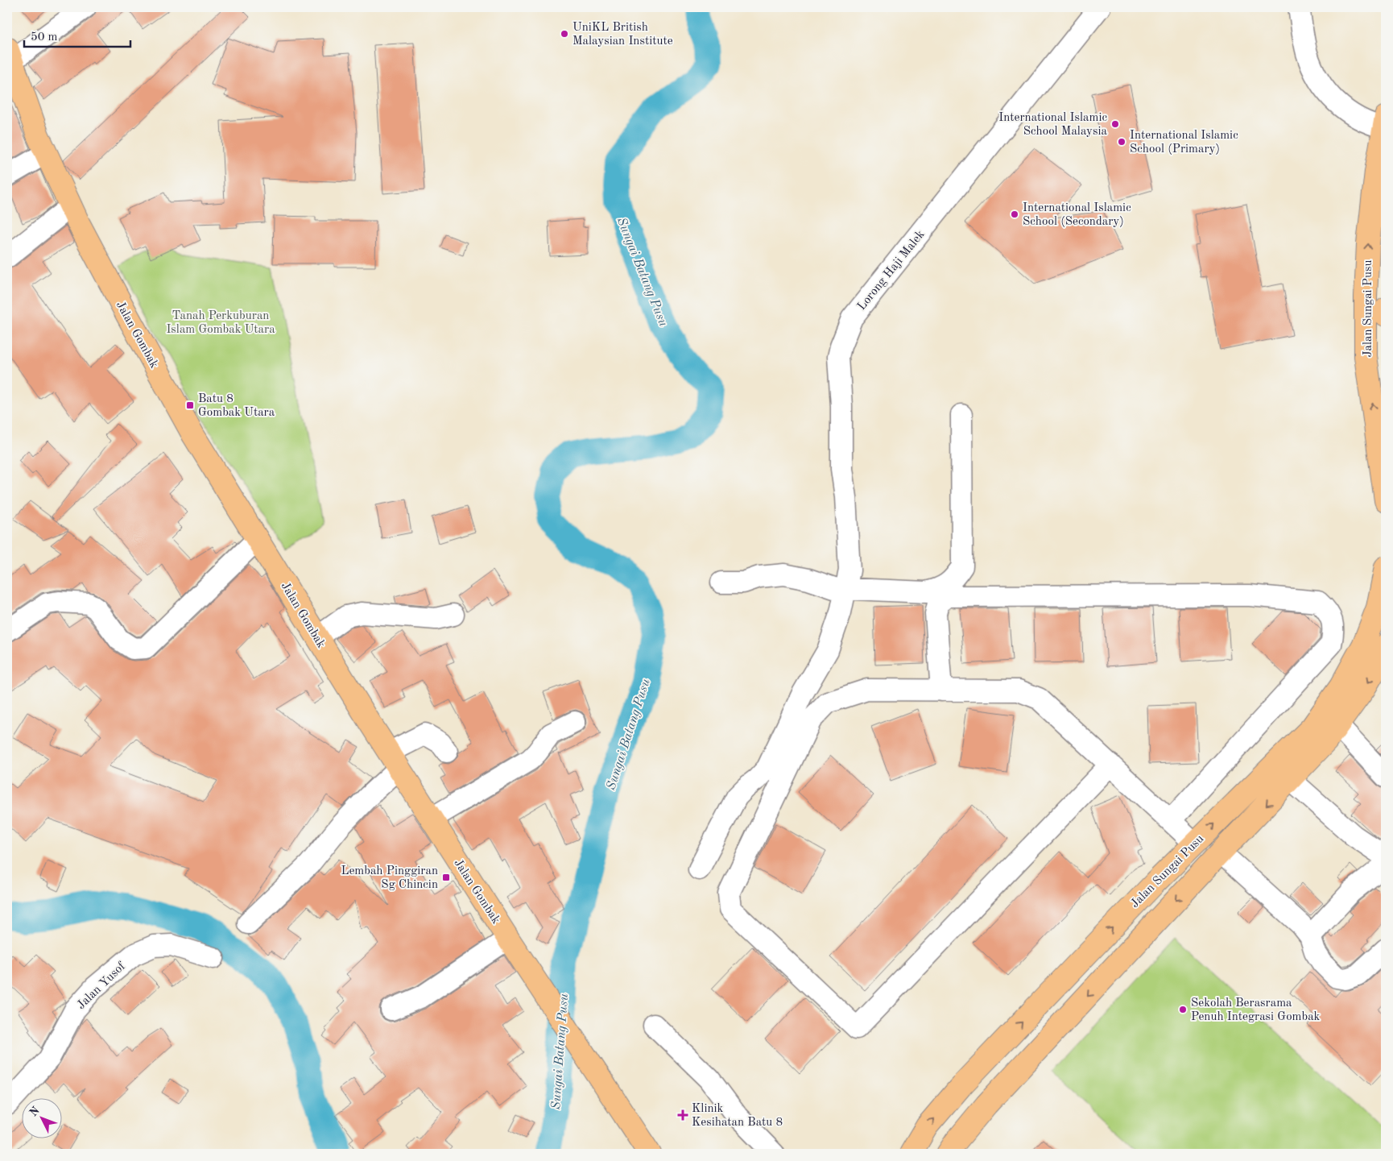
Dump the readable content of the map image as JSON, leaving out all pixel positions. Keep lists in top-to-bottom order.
{
  "streets": {
    "main road": ["Jalan Sungai Pusu", "Jalan Gombak"],
    "street": ["Lorong Haji Malek", "Jalan Yusof"]
  },
  "water": ["Sungai Batang Pusu"],
  "parks": ["Tanah Perkuburan Islam Gombak Utara"],
  "places": {
    "other": [
      "UniKL British Malaysian Institute",
      "International Islamic School Malaysia",
      "International Islamic School (Primary)",
      "International Islamic School (Secondary)",
      "Sekolah Berasrama Penuh Integrasi Gombak"
    ],
    "transit": ["Batu 8 Gombak Utara", "Lembah Pinggiran Sg Chincin"],
    "health": ["Klinik Kesihatan Batu 8"]
  },
  "scale_bar": "50 m",
  "north": "top left"
}
